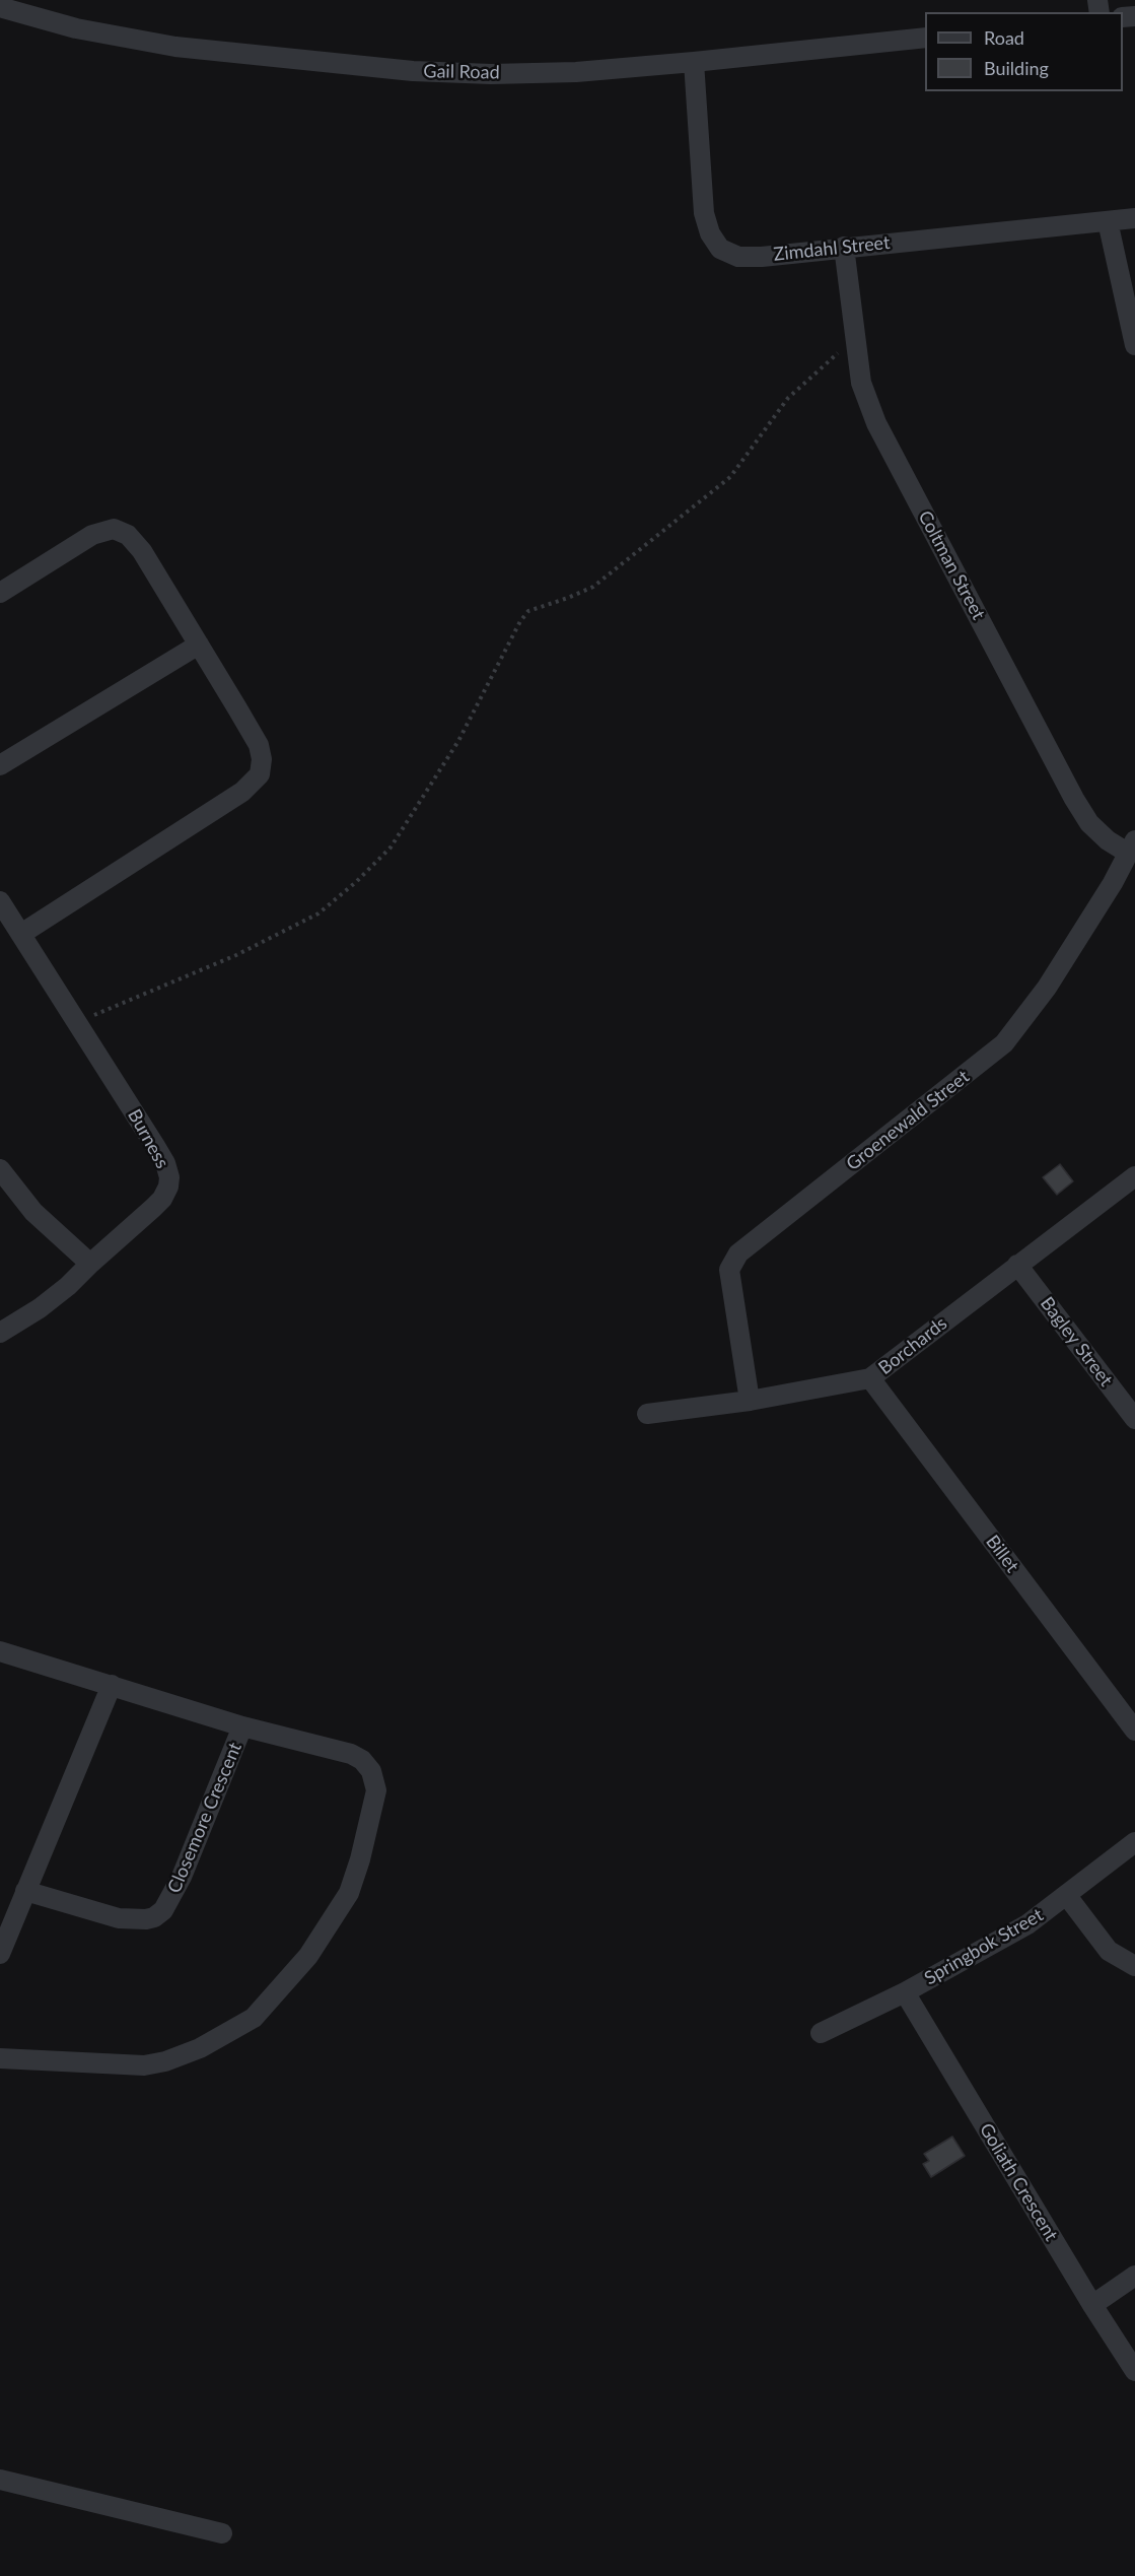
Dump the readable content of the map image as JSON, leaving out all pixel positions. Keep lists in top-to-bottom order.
{
  "streets": {
    "street": [
      "Gail Road",
      "Zimdahl Street",
      "Coltman Street",
      "Groenewald Street",
      "Burness",
      "Bagley Street",
      "Borchards",
      "Billet",
      "Closemore Crescent",
      "Springbok Street",
      "Goliath Crescent"
    ]
  },
  "crossings": [
    ["Gail Road", "Zimdahl Street"],
    ["Zimdahl Street", "Coltman Street"],
    ["Coltman Street", "Groenewald Street"],
    ["Groenewald Street", "Borchards"],
    ["Bagley Street", "Borchards"],
    ["Borchards", "Billet"],
    ["Springbok Street", "Goliath Crescent"]
  ],
  "legend": ["Road", "Building"]
}
